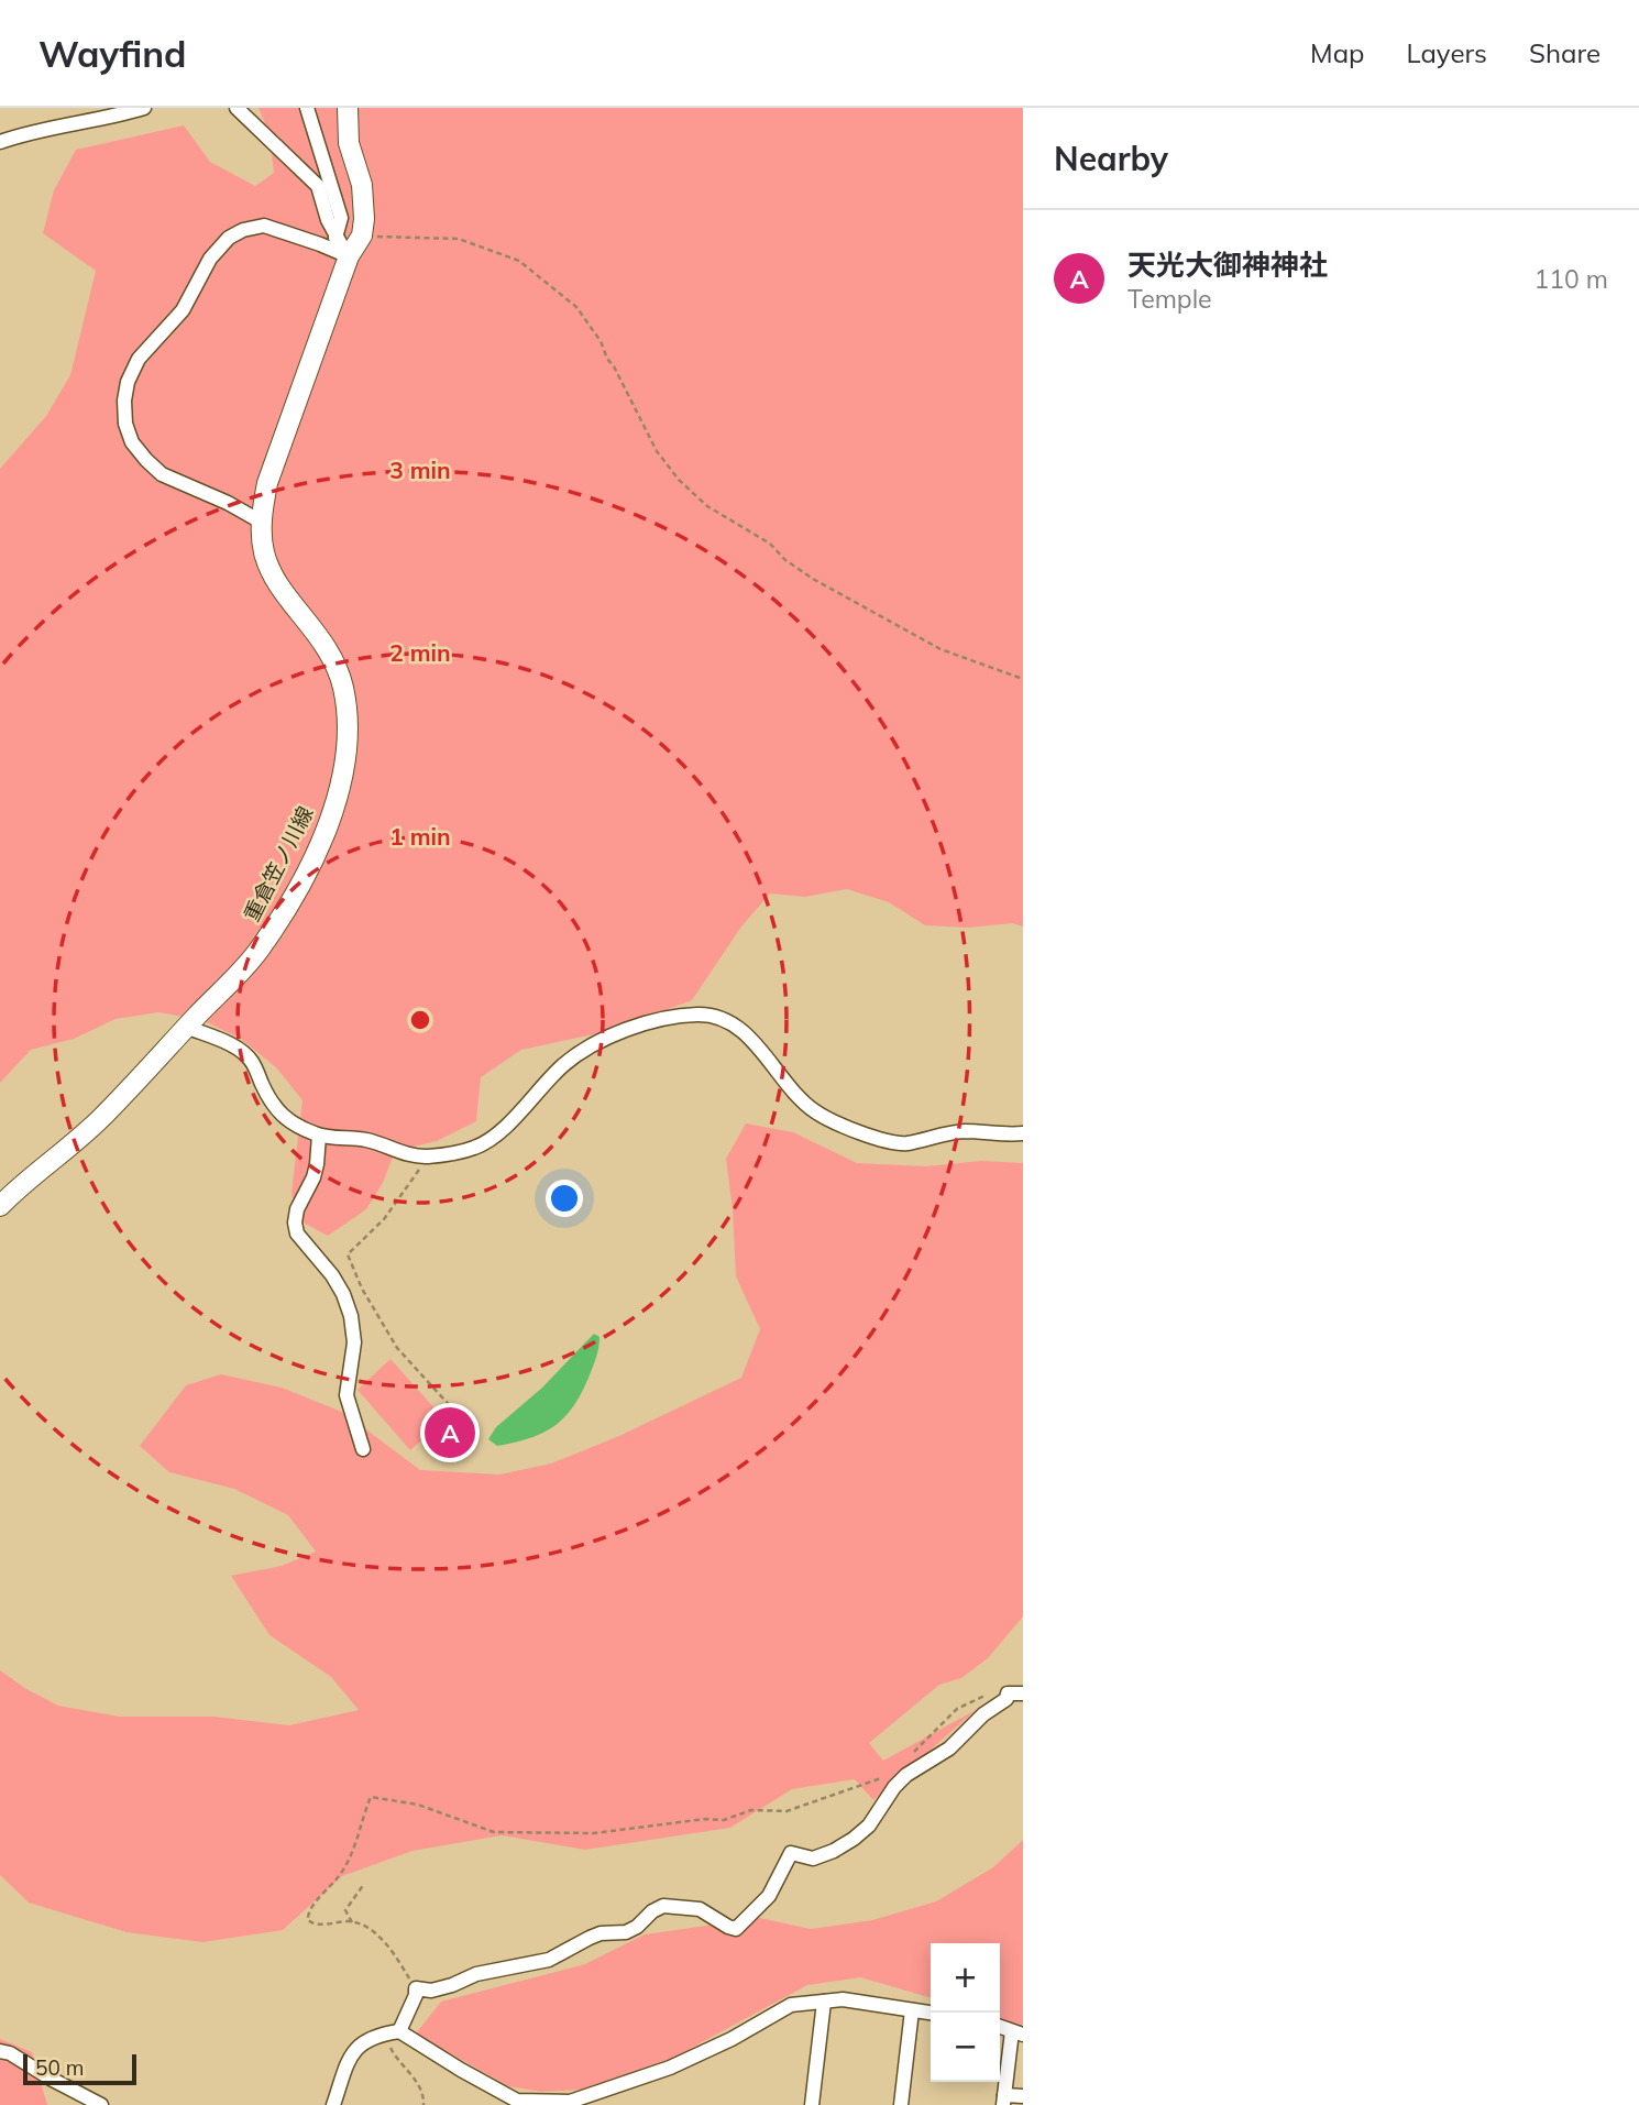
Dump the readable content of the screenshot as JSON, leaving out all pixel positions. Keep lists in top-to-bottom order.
{
  "streets": {
    "main road": ["重倉笠ノ川線"]
  },
  "scale_bar": "50 m",
  "page": {
    "header": "Wayfind",
    "nav": ["Map", "Layers", "Share"],
    "heading": "Nearby",
    "list": [
      {
        "mark": "A",
        "name": "天光大御神神社",
        "note": "Temple",
        "value": "110 m"
      }
    ],
    "pins": "A",
    "map_buttons": ["+", "−"],
    "scale": "50 m"
  },
  "rings": ["3 min", "2 min", "1 min"]
}
